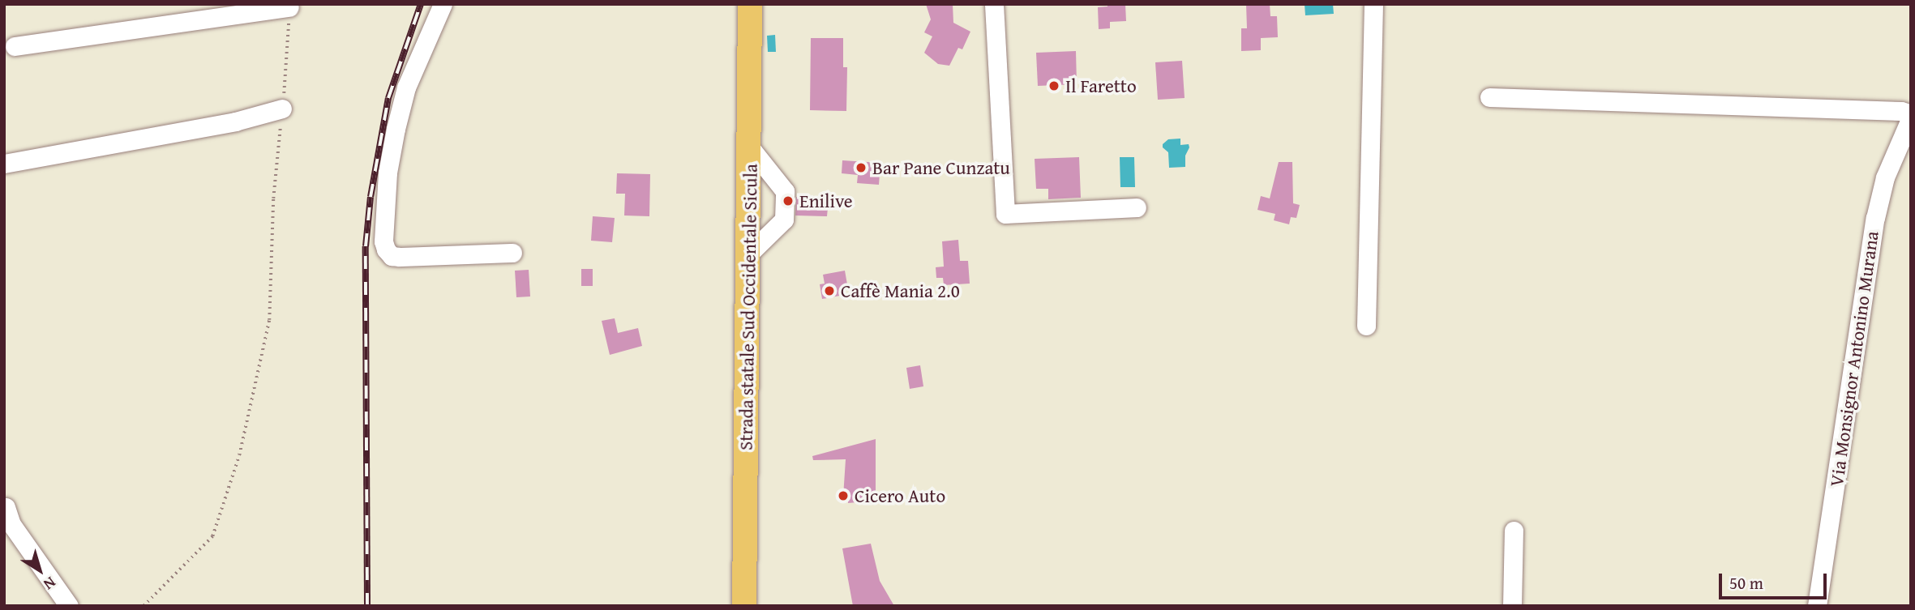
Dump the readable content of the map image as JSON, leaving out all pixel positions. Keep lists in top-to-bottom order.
{
  "streets": {
    "main road": ["Strada statale Sud Occidentale Sicula"],
    "street": ["Via Monsignor Antonino Murana"]
  },
  "places": [
    "Il Faretto",
    "Bar Pane Cunzatu",
    "Enilive",
    "Caffè Mania 2.0",
    "Cicero Auto"
  ],
  "scale_bar": "50 m",
  "north": "bottom right"
}
